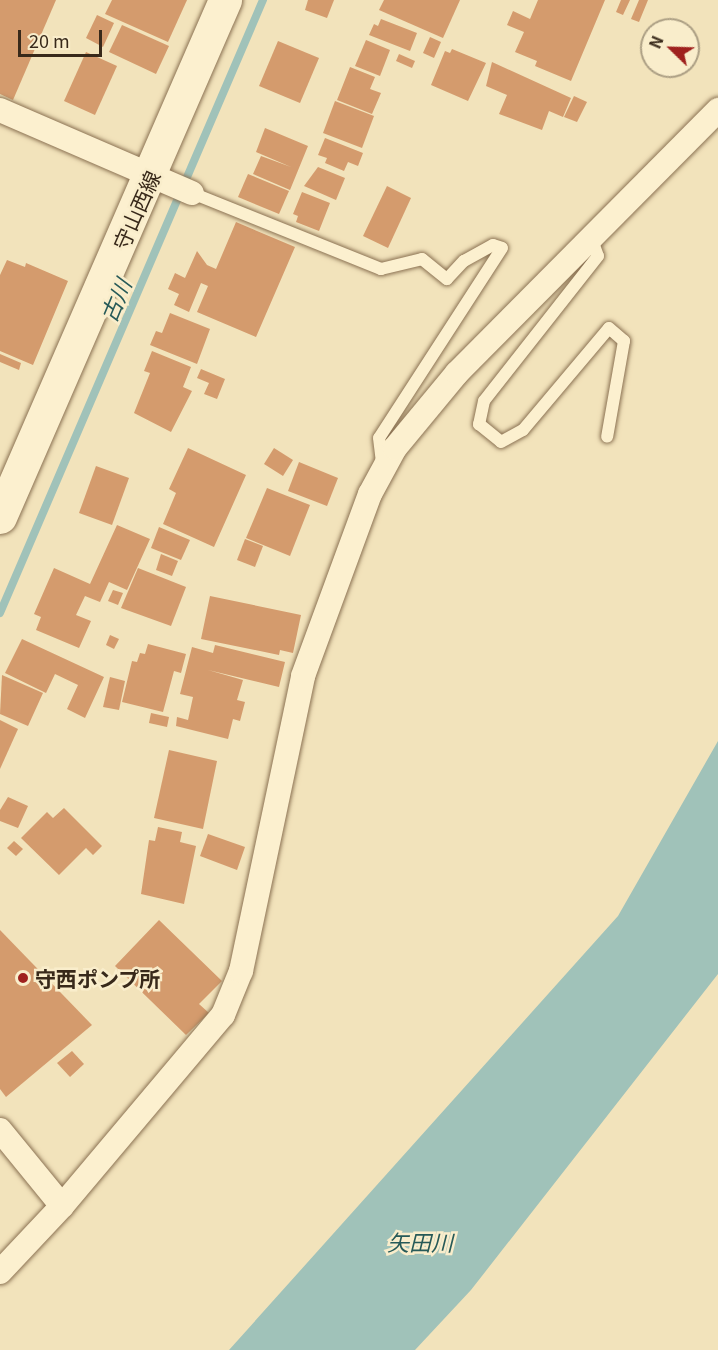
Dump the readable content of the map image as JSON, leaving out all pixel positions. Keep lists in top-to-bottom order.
{
  "streets": {
    "main road": ["守山西線"]
  },
  "water": ["古川", "矢田川"],
  "places": ["守西ポンプ所"],
  "scale_bar": "20 m",
  "north": "top left"
}
